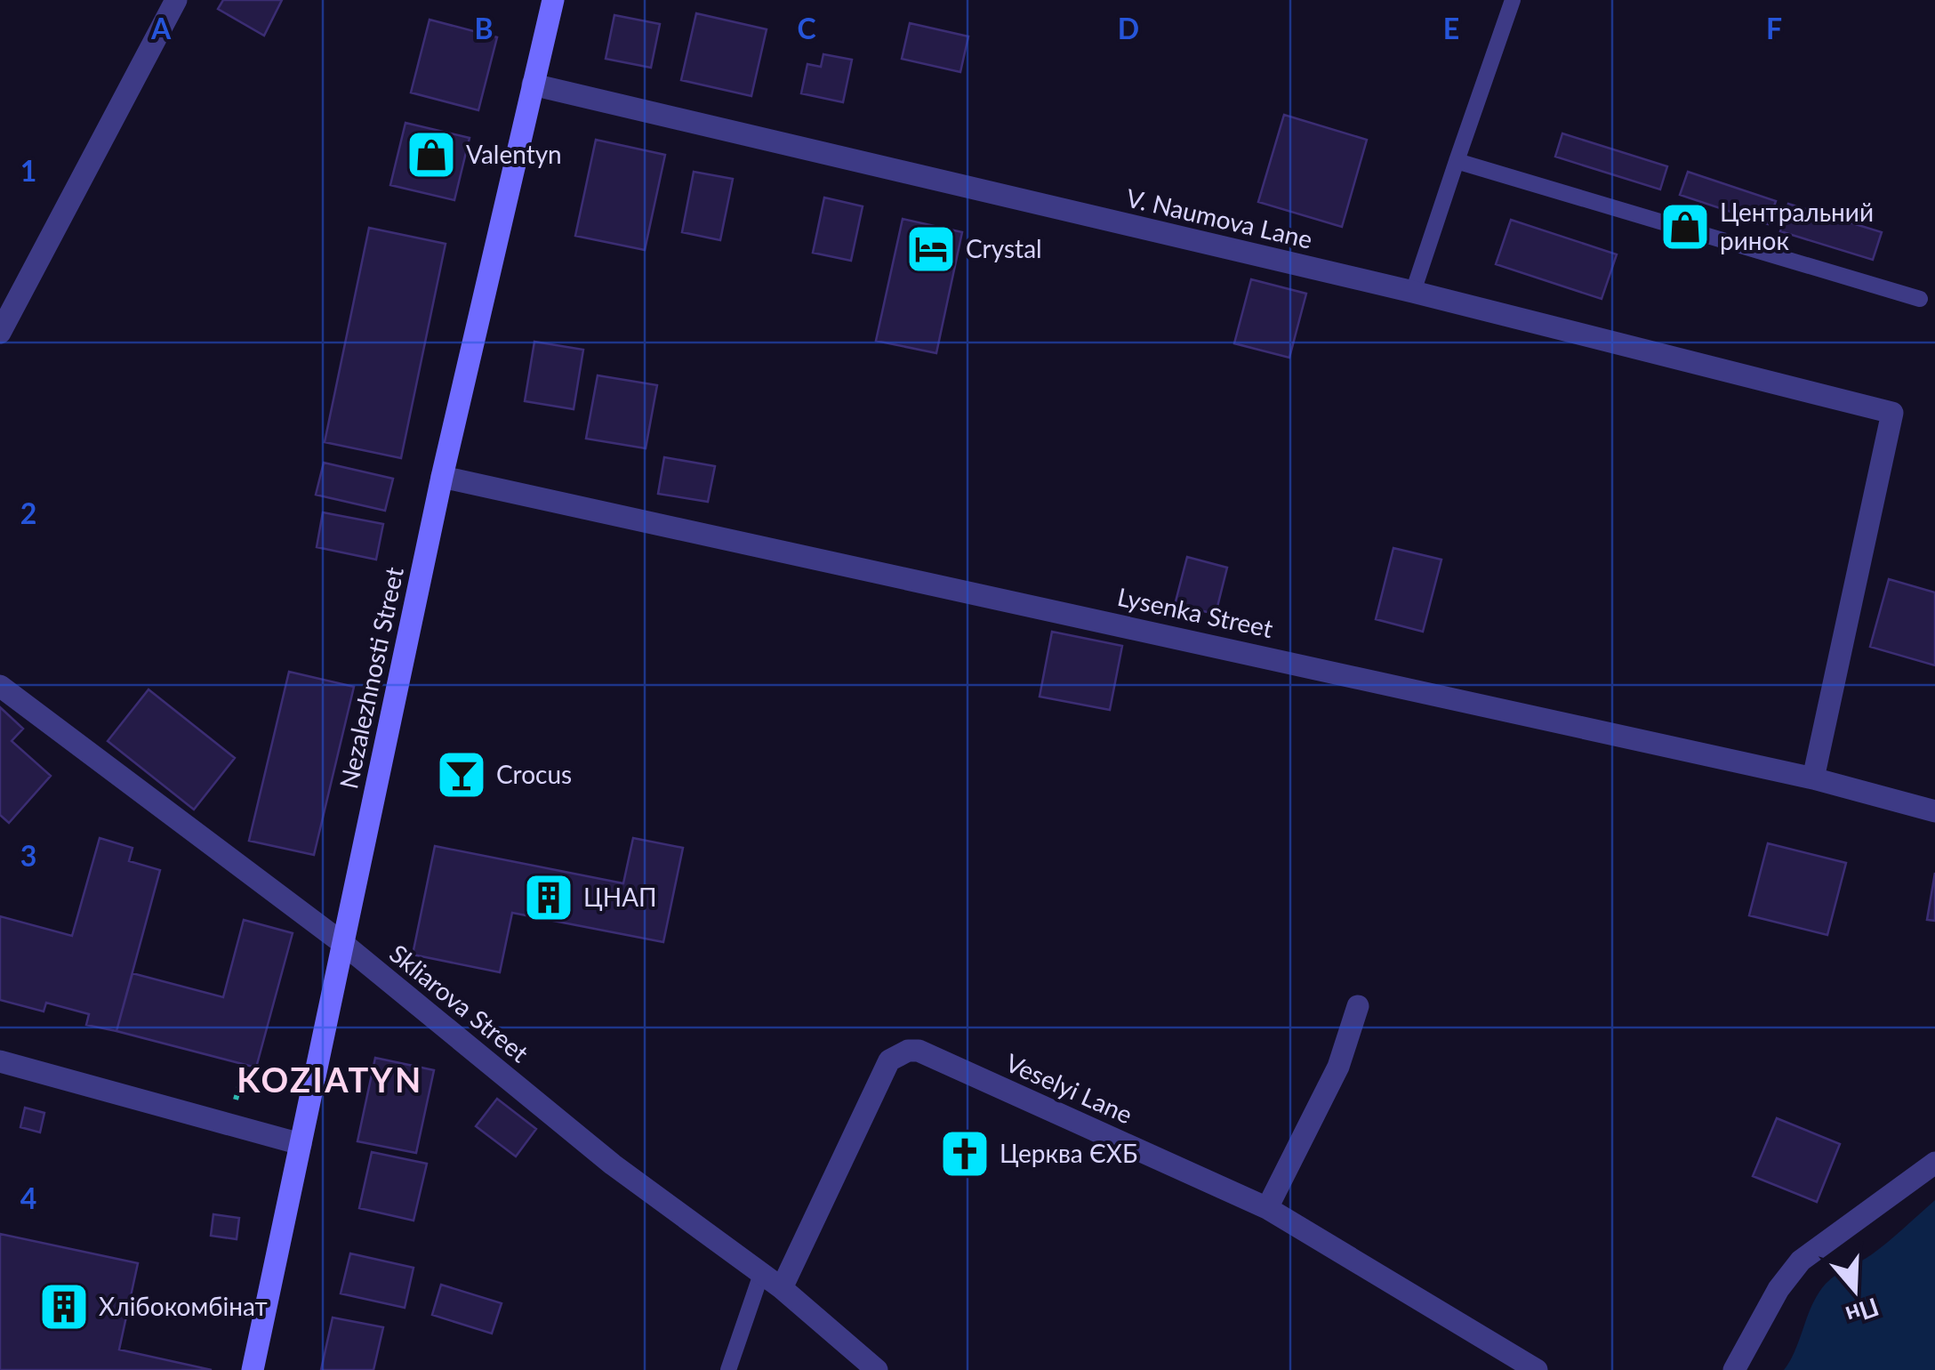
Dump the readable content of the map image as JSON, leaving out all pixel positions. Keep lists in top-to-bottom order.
{
  "streets": {
    "street": [
      "V. Naumova Lane",
      "Lysenka Street",
      "Nezalezhnosti Street",
      "Skliarova Street",
      "Veselyi Lane"
    ]
  },
  "crossings": [
    ["V. Naumova Lane", "Lysenka Street"],
    ["V. Naumova Lane", "Nezalezhnosti Street"],
    ["Lysenka Street", "Nezalezhnosti Street"],
    ["Nezalezhnosti Street", "Skliarova Street"],
    ["Skliarova Street", "Veselyi Lane"]
  ],
  "districts": ["KOZIATYN"],
  "places": {
    "shop": ["Valentyn", "Центральний ринок"],
    "hotel": ["Crystal"],
    "bar": ["Crocus"],
    "building": ["ЦНАП", "Хлібокомбінат"],
    "church": ["Церква ЄХБ"]
  },
  "north": "bottom",
  "grid": {
    "columns": [
      "A",
      "B",
      "C",
      "D",
      "E",
      "F"
    ],
    "rows": [
      "1",
      "2",
      "3",
      "4"
    ]
  }
}
